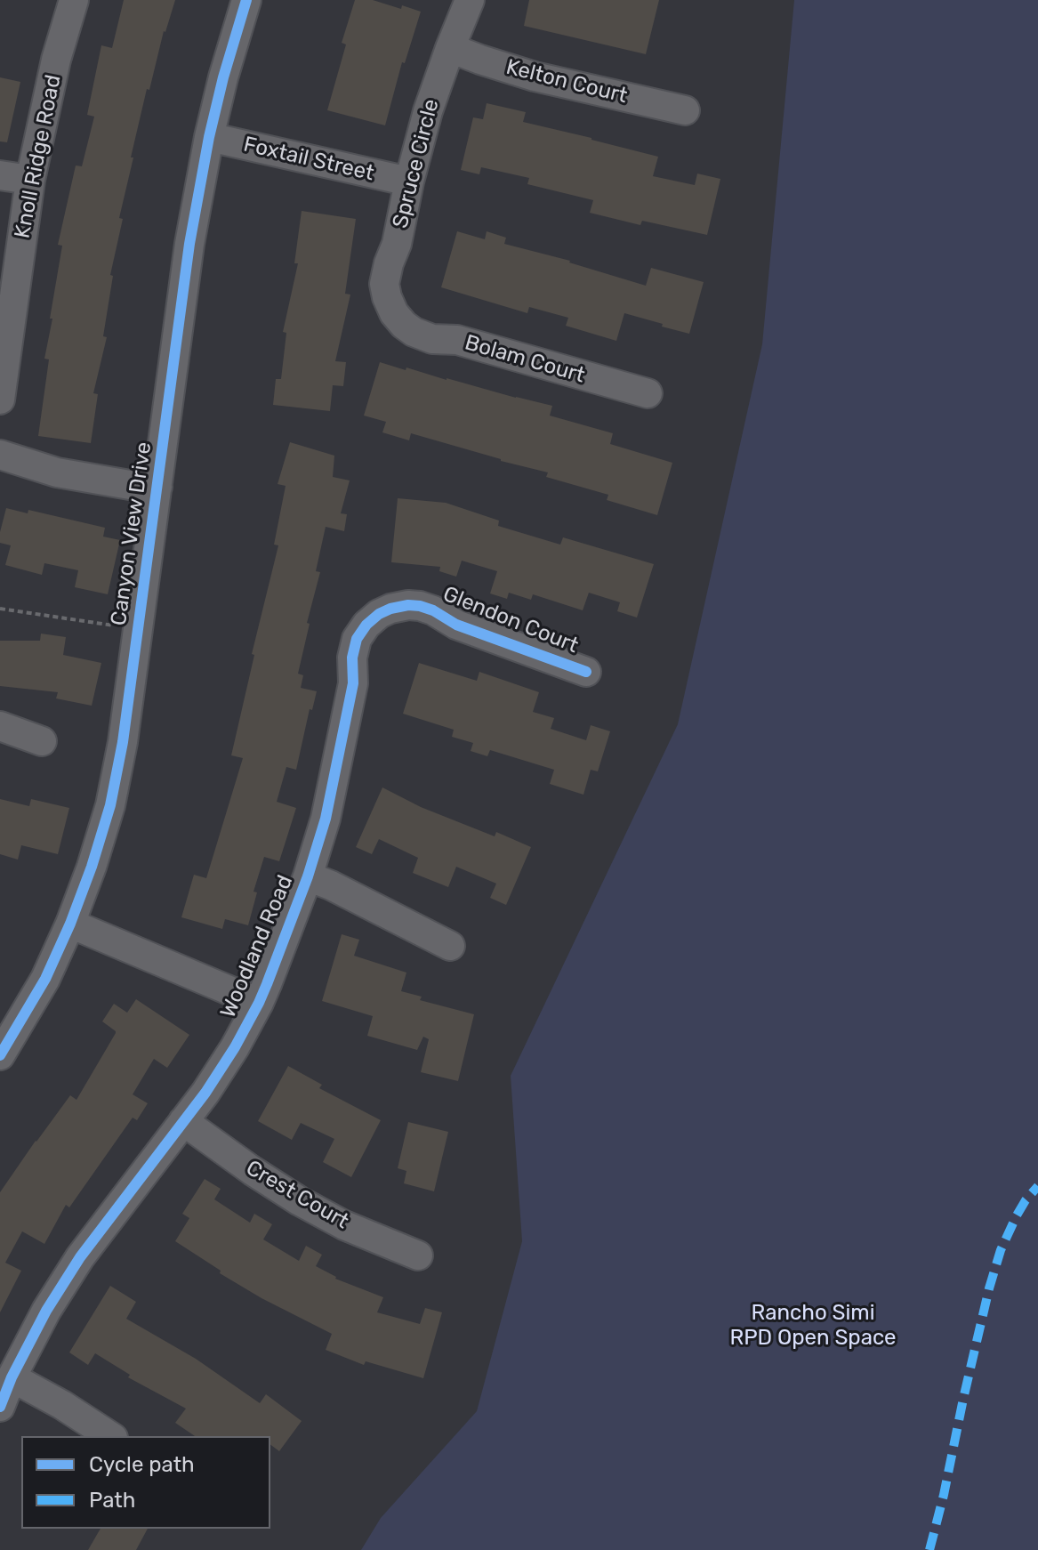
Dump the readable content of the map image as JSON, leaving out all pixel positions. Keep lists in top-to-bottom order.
{
  "streets": {
    "street": [
      "Kelton Court",
      "Knoll Ridge Road",
      "Foxtail Street",
      "Spruce Circle",
      "Bolam Court",
      "Canyon View Drive",
      "Glendon Court",
      "Woodland Road",
      "Crest Court"
    ]
  },
  "crossings": [
    ["Kelton Court", "Spruce Circle"],
    ["Foxtail Street", "Spruce Circle"],
    ["Foxtail Street", "Canyon View Drive"],
    ["Spruce Circle", "Bolam Court"],
    ["Glendon Court", "Woodland Road"],
    ["Woodland Road", "Crest Court"]
  ],
  "parks": ["Rancho Simi RPD Open Space"],
  "legend": ["Cycle path", "Path"]
}
